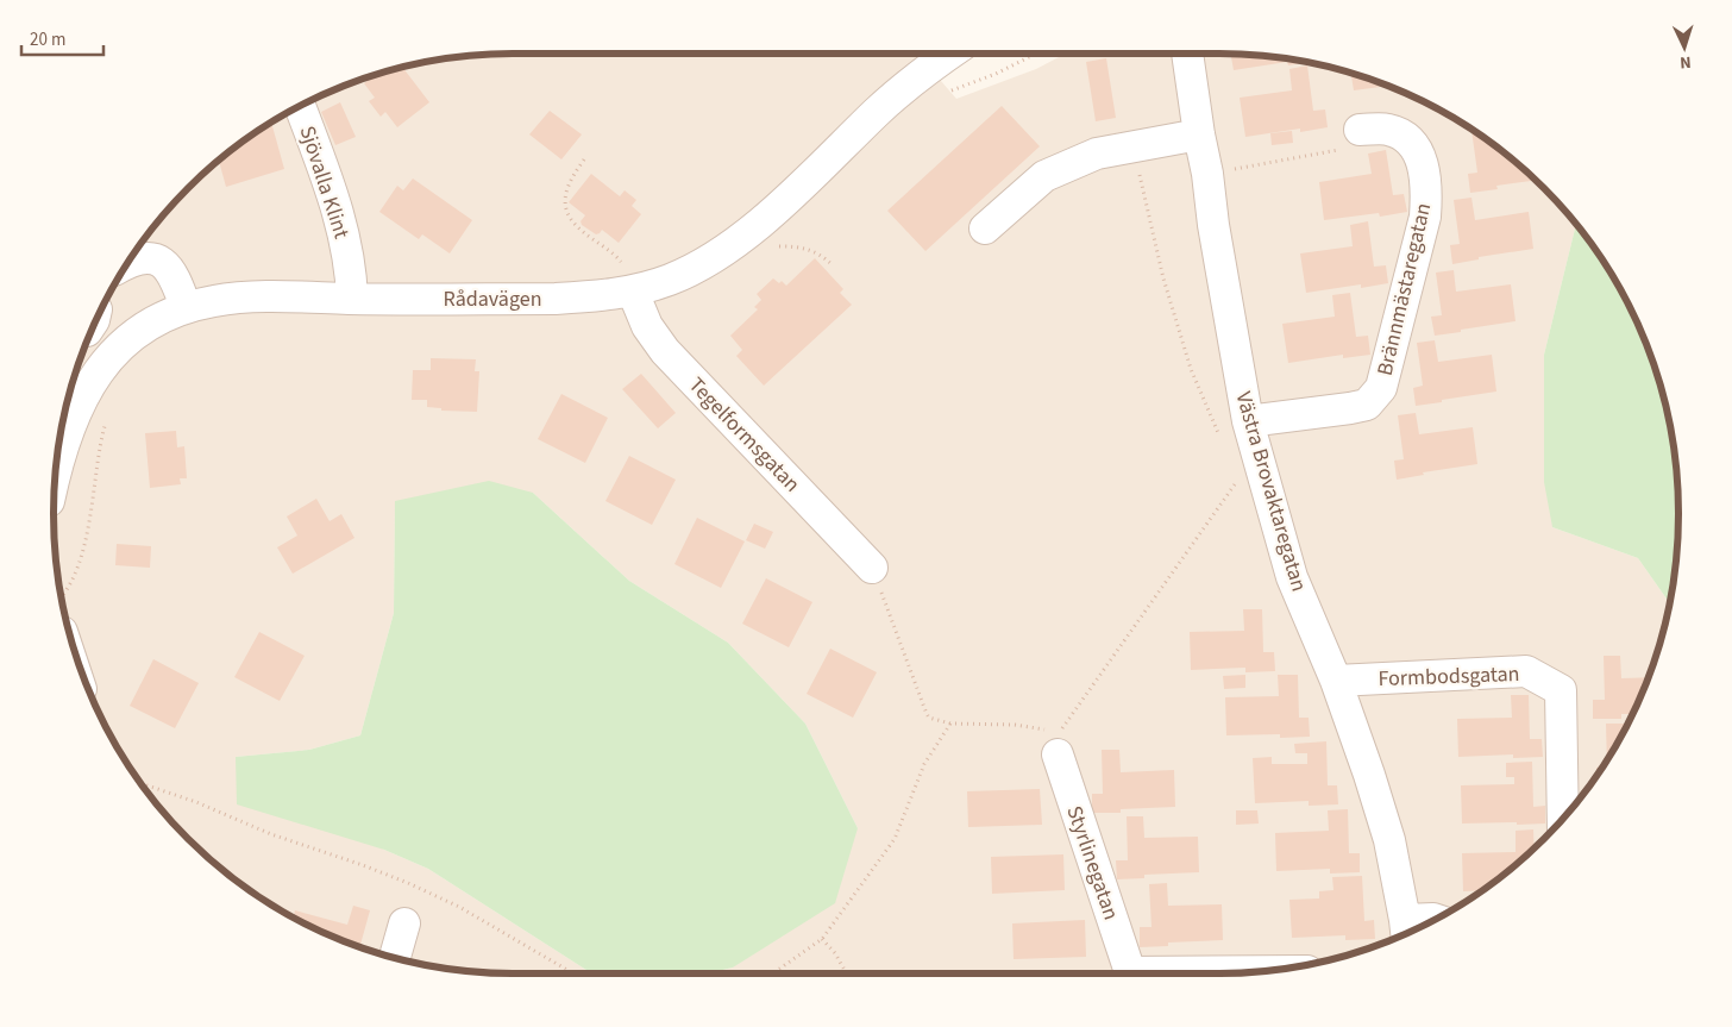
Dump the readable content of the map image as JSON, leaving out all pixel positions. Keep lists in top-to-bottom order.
{
  "streets": {
    "street": [
      "Sjövalla Klint",
      "Brännmästaregatan",
      "Rådavägen",
      "Tegelformsgatan",
      "Västra Brovaktaregatan",
      "Formbodsgatan",
      "Styrlinegatan"
    ]
  },
  "crossings": [
    ["Sjövalla Klint", "Rådavägen"],
    ["Brännmästaregatan", "Västra Brovaktaregatan"],
    ["Rådavägen", "Tegelformsgatan"],
    ["Västra Brovaktaregatan", "Formbodsgatan"]
  ],
  "scale_bar": "20 m",
  "north": "bottom"
}
